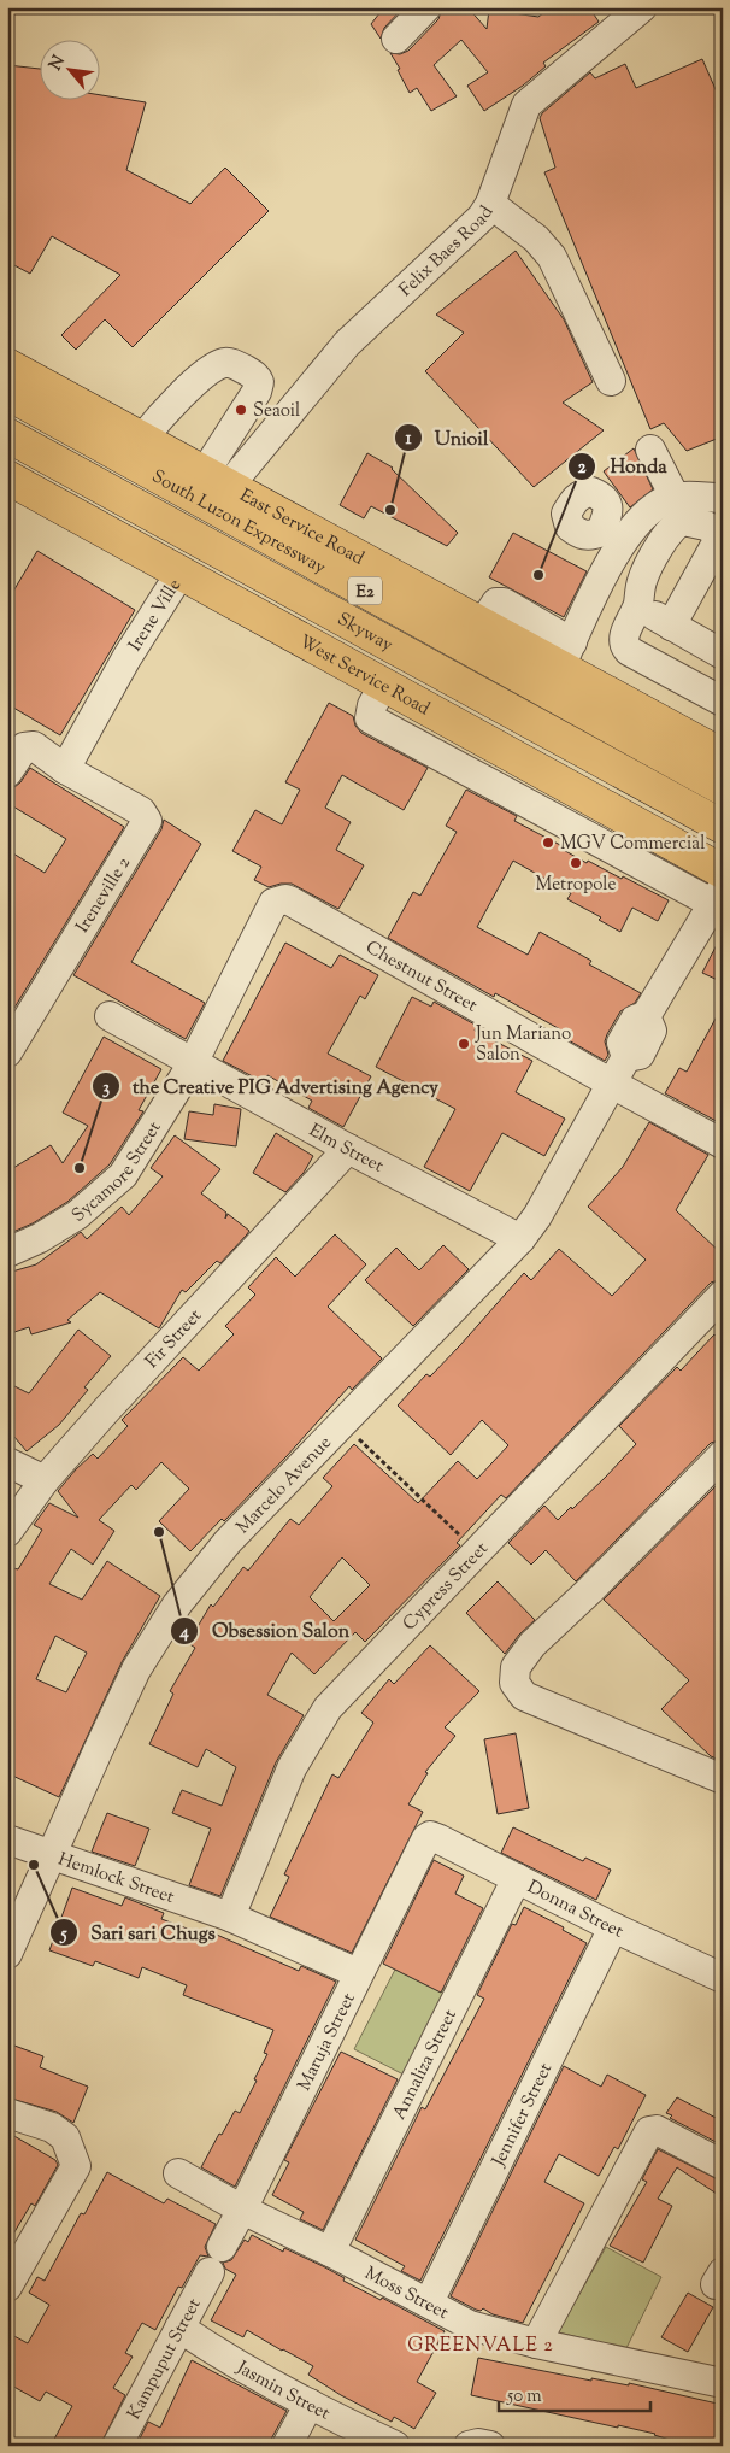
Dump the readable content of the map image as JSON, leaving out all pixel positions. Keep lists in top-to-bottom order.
{
  "streets": {
    "main road": [
      "South Luzon Expressway",
      "East Service Road",
      "E2",
      "Skyway",
      "West Service Road"
    ],
    "street": [
      "Felix Baes Road",
      "Irene Ville",
      "Ireneville 2",
      "Chestnut Street",
      "Elm Street",
      "Sycamore Street",
      "Fir Street",
      "Marcelo Avenue",
      "Cypress Street",
      "Hemlock Street",
      "Donna Street",
      "Maruja Street",
      "Annaliza Street",
      "Jennifer Street",
      "Moss Street",
      "Kampuput Street",
      "Jasmin Street"
    ]
  },
  "crossings": [
    ["Felix Baes Road", "East Service Road"],
    ["Irene Ville", "West Service Road"],
    ["Irene Ville", "Ireneville 2"],
    ["Chestnut Street", "Sycamore Street"],
    ["Chestnut Street", "Marcelo Avenue"],
    ["Elm Street", "Sycamore Street"],
    ["Elm Street", "Fir Street"],
    ["Elm Street", "Marcelo Avenue"],
    ["Marcelo Avenue", "Hemlock Street"],
    ["Cypress Street", "Hemlock Street"],
    ["Hemlock Street", "Maruja Street"],
    ["Donna Street", "Maruja Street"],
    ["Donna Street", "Annaliza Street"],
    ["Donna Street", "Jennifer Street"],
    ["Maruja Street", "Moss Street"],
    ["Maruja Street", "Kampuput Street"],
    ["Annaliza Street", "Moss Street"],
    ["Jennifer Street", "Moss Street"],
    ["Kampuput Street", "Jasmin Street"]
  ],
  "districts": ["GREENVALE 2"],
  "places": [
    "Seaoil",
    "Unioil",
    "Honda",
    "MGV Commercial",
    "Metropole",
    "Jun Mariano Salon",
    "the Creative PIG Advertising Agency",
    "Obsession Salon",
    "Sari sari Chugs"
  ],
  "scale_bar": "50 m",
  "north": "top left"
}
